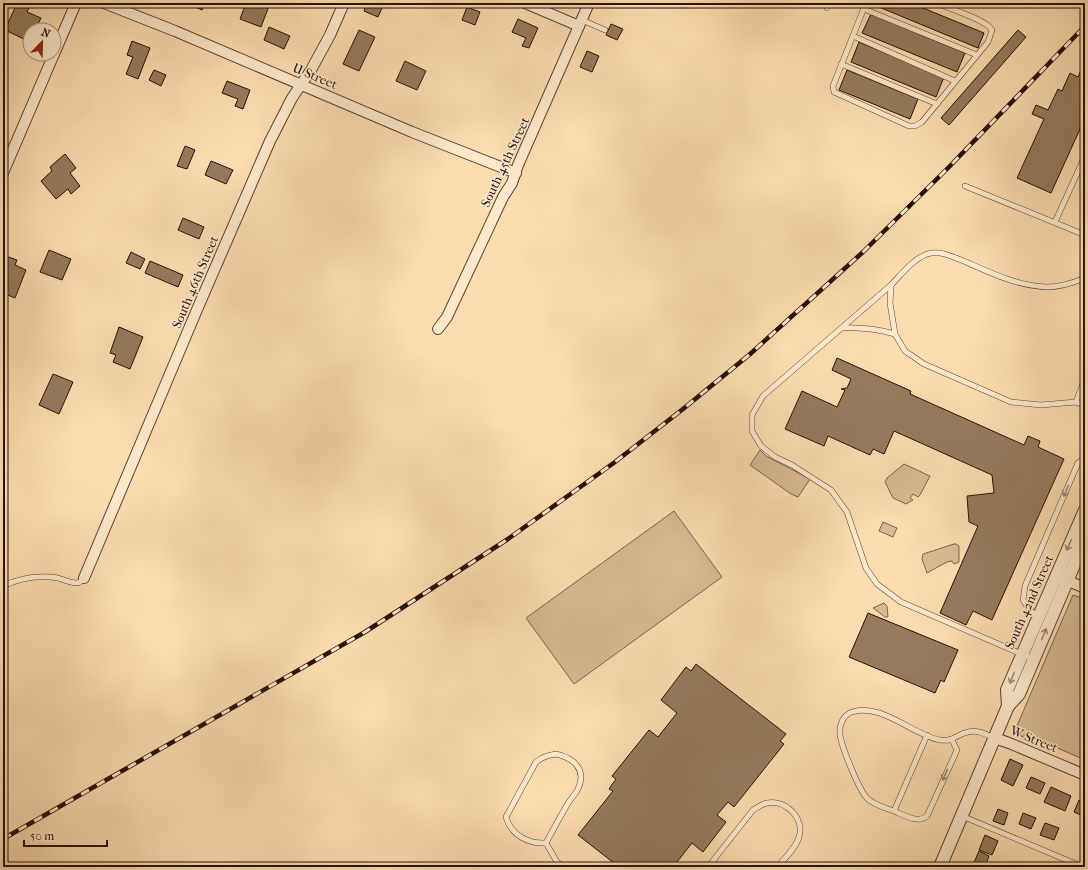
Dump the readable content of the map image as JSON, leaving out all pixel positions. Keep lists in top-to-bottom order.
{
  "streets": {
    "street": [
      "U Street",
      "South 45th Street",
      "South 46th Street",
      "South 42nd Street",
      "W Street"
    ]
  },
  "crossings": [
    ["U Street", "South 45th Street"],
    ["U Street", "South 46th Street"],
    ["South 42nd Street", "W Street"]
  ],
  "scale_bar": "50 m",
  "north": "top right"
}
